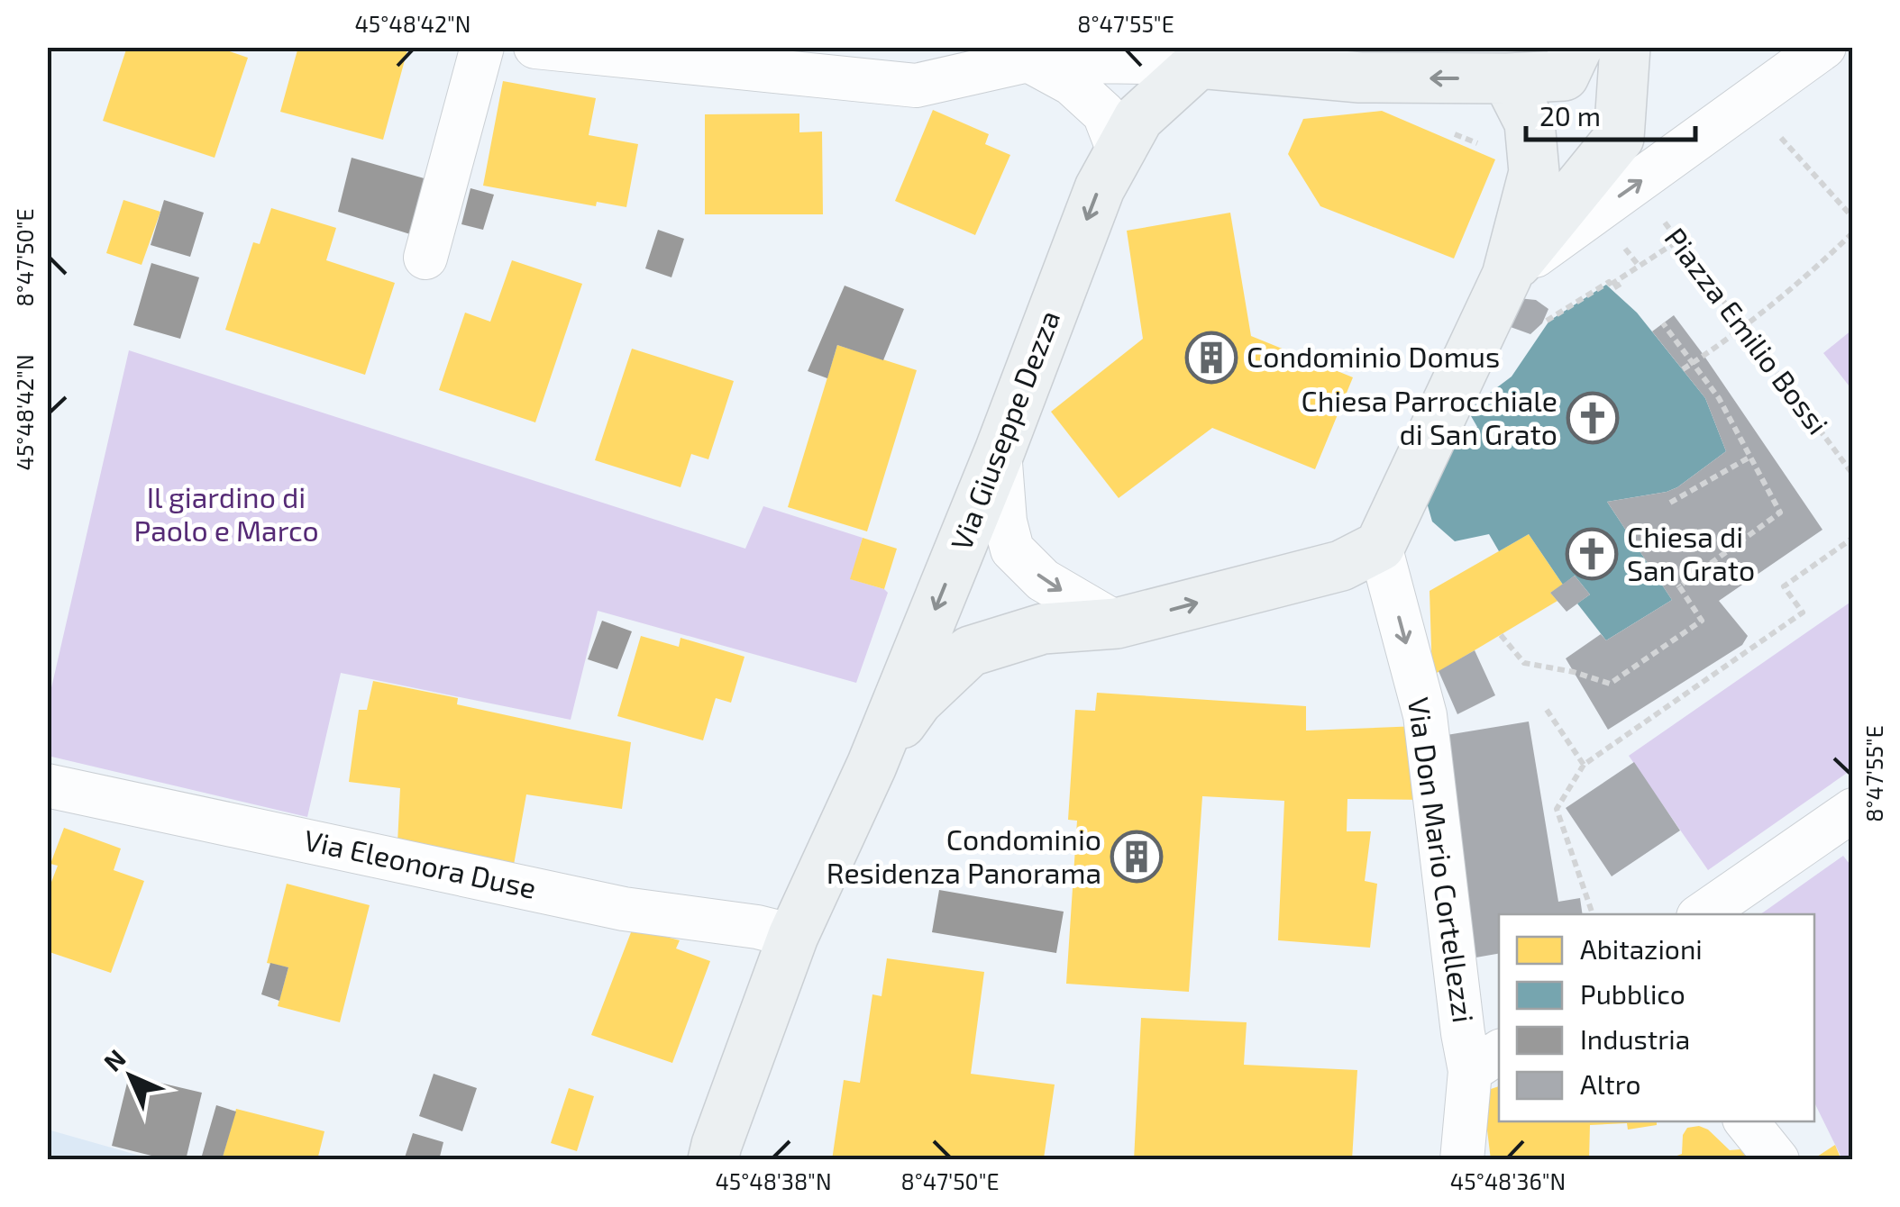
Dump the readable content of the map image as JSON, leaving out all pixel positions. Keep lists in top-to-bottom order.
{
  "streets": {
    "street": ["Via Giuseppe Dezza", "Via Don Mario Cortellezzi", "Via Eleonora Duse"],
    "path": ["Piazza Emilio Bossi"]
  },
  "crossings": [
    ["Via Giuseppe Dezza", "Via Eleonora Duse"]
  ],
  "one_way": ["Via Don Mario Cortellezzi"],
  "parks": ["Il giardino di Paolo e Marco"],
  "places": {
    "building": ["Condominio Domus", "Condominio Residenza Panorama"],
    "church": ["Chiesa Parrocchiale di San Grato", "Chiesa di San Grato"]
  },
  "legend": [
    "Abitazioni",
    "Pubblico",
    "Industria",
    "Altro"
  ],
  "scale_bar": "20 m",
  "north": "top left",
  "coordinates": [
    "45°48'42\"N",
    "8°47'55\"E",
    "8°47'50\"E",
    "45°48'38\"N",
    "45°48'36\"N"
  ]
}
